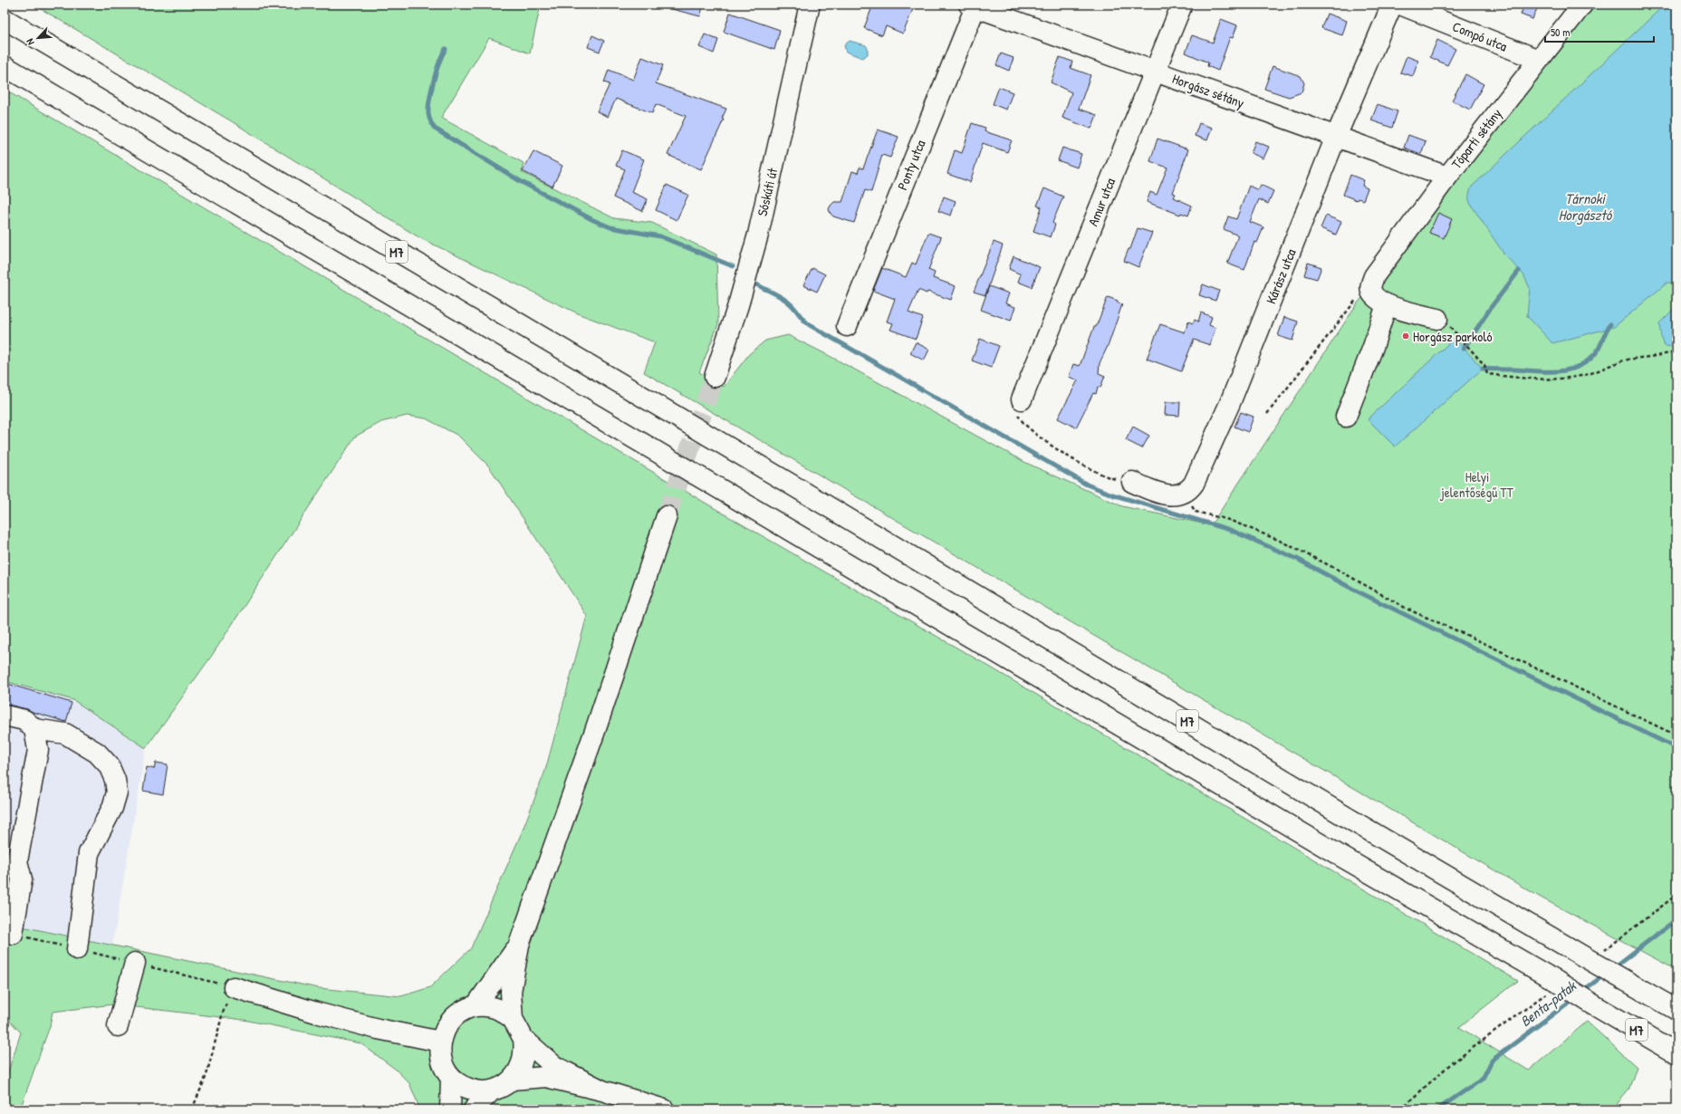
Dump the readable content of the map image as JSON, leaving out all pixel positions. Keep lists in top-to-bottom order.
{
  "streets": {
    "main road": [
      "Compó utca",
      "Horgász sétány",
      "Tóparti sétány",
      "Ponty utca",
      "Sóskúti út",
      "Amur utca",
      "M7",
      "Kárász utca"
    ]
  },
  "crossings": [
    ["Compó utca", "Tóparti sétány"],
    ["Horgász sétány", "Tóparti sétány"],
    ["Horgász sétány", "Ponty utca"],
    ["Horgász sétány", "Amur utca"],
    ["Horgász sétány", "Kárász utca"]
  ],
  "water": ["Tárnoki Horgásztó", "Benta-patak"],
  "parks": ["Helyi jelentőségű TT"],
  "places": ["Horgász parkoló"],
  "scale_bar": "50 m",
  "north": "bottom left"
}
